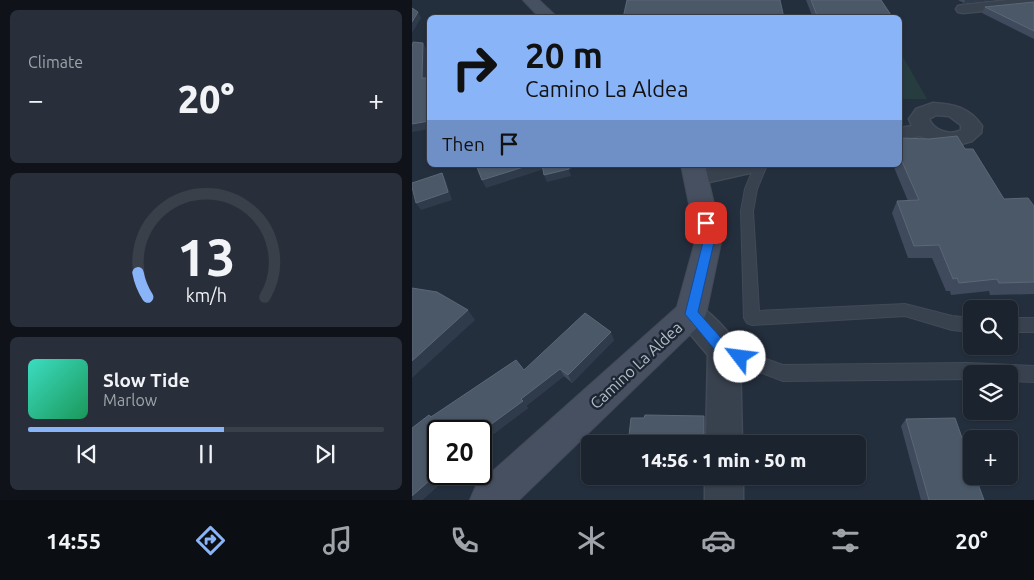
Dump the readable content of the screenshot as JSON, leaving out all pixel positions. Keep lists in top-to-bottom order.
{
  "streets": {
    "street": ["Camino La Aldea"]
  },
  "page": {
    "tile": "Climate",
    "turn": ["20 m", "Camino La Aldea"],
    "heat": ["−", "20°", "+"],
    "then": "Then",
    "map_buttons": "+",
    "song": ["Slow Tide", "Marlow"],
    "limit": "20",
    "trip": "14:56 · 1 min · 50 m",
    "tabs": ["14:55", "20°"],
    "gauge": ["13", "km/h"]
  }
}
